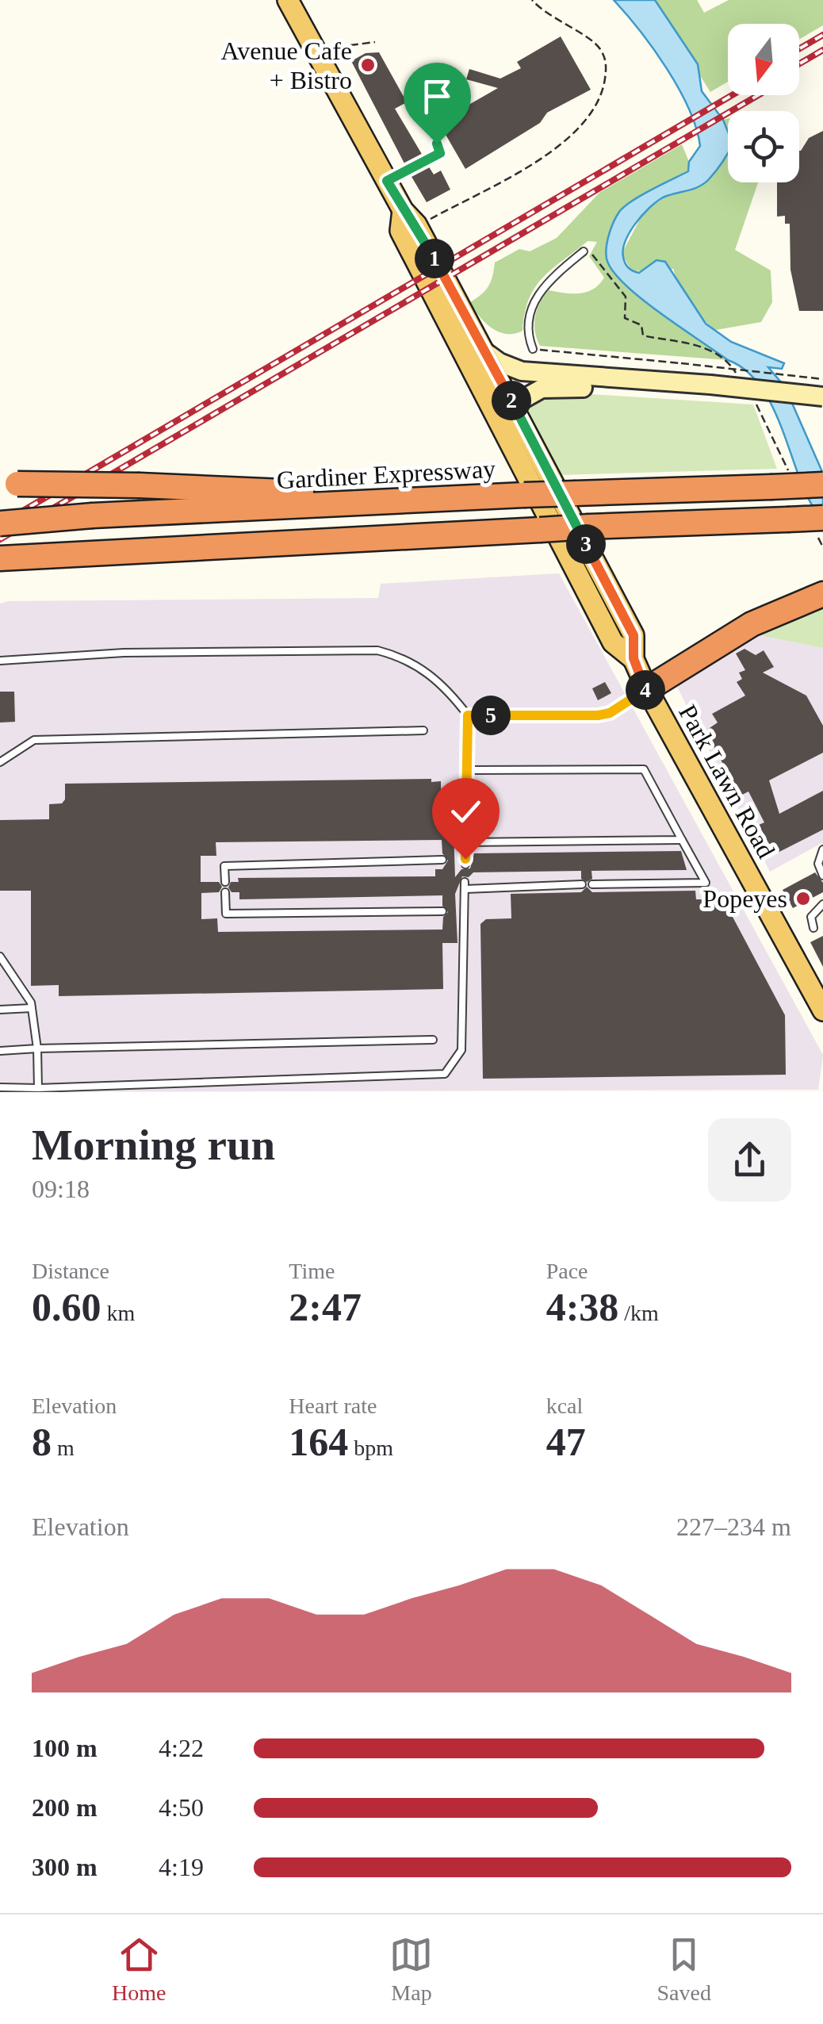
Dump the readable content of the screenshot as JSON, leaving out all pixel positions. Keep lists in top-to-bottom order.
{
  "streets": {
    "highway": ["Gardiner Expressway"],
    "main road": ["Park Lawn Road"]
  },
  "places": ["Avenue Cafe + Bistro", "Popeyes"],
  "north": "bottom",
  "page": {
    "pins": [
      "1",
      "2",
      "3",
      "4",
      "5"
    ],
    "heading": ["Morning run", "09:18"],
    "stats": [
      ["Distance", "0.60 km"],
      ["Time", "2:47"],
      ["Pace", "4:38 /km"],
      ["Elevation", "8 m"],
      ["Heart rate", "164 bpm"],
      ["kcal", "47"]
    ],
    "chart": ["Elevation", "227–234 m"],
    "list": [
      {
        "name": "100 m",
        "note": "4:22"
      },
      {
        "name": "200 m",
        "note": "4:50"
      },
      {
        "name": "300 m",
        "note": "4:19"
      }
    ],
    "tabs": ["Home", "Map", "Saved"]
  }
}
